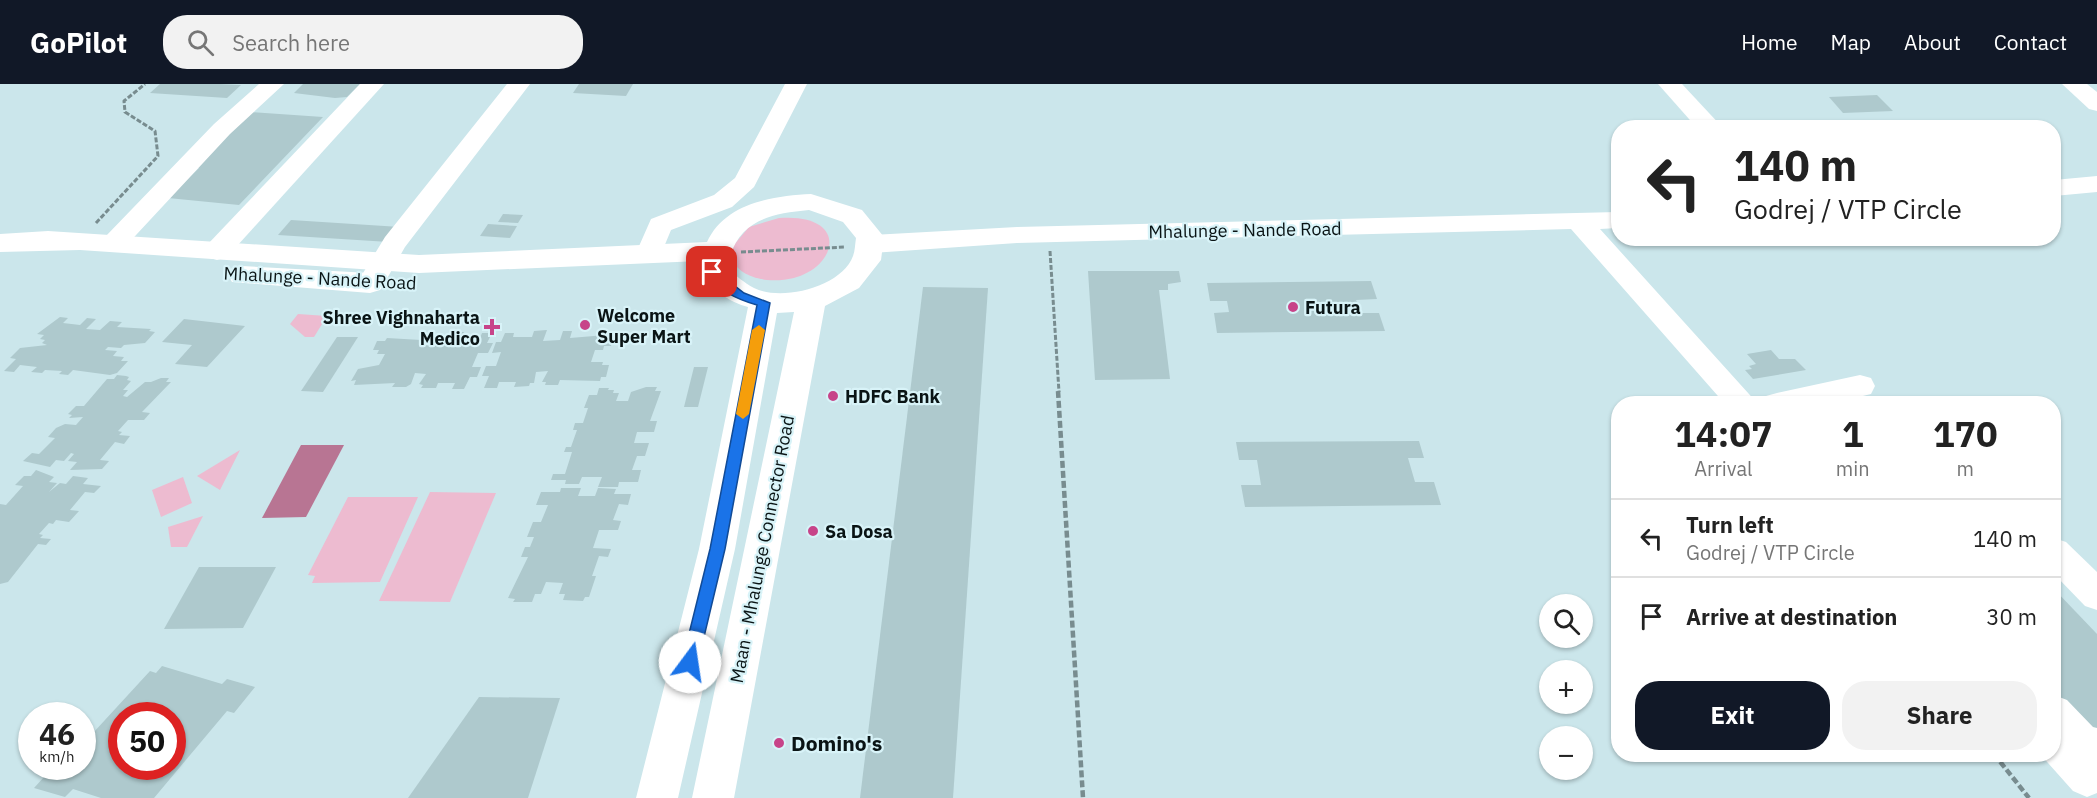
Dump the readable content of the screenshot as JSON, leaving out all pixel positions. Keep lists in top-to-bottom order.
{
  "streets": {
    "main road": ["Mhalunge - Nande Road", "Maan - Mhalunge Connector Road"]
  },
  "places": {
    "other": [
      "Futura",
      "Welcome Super Mart",
      "HDFC Bank",
      "Sa Dosa",
      "Domino's"
    ],
    "health": ["Shree Vighnaharta Medico"]
  },
  "page": {
    "header": "GoPilot",
    "search": "Search here",
    "nav": [
      "Home",
      "Map",
      "About",
      "Contact"
    ],
    "turn": ["140 m", "Godrej / VTP Circle"],
    "eta": [
      "14:07",
      "Arrival",
      "1",
      "min",
      "170",
      "m"
    ],
    "list": [
      {
        "name": "Turn left",
        "note": "Godrej / VTP Circle",
        "value": "140 m"
      },
      {
        "name": "Arrive at destination",
        "value": "30 m"
      }
    ],
    "map_buttons": ["+", "−"],
    "buttons": ["Exit", "Share"],
    "speed": "46 km/h",
    "limit": "50"
  }
}
